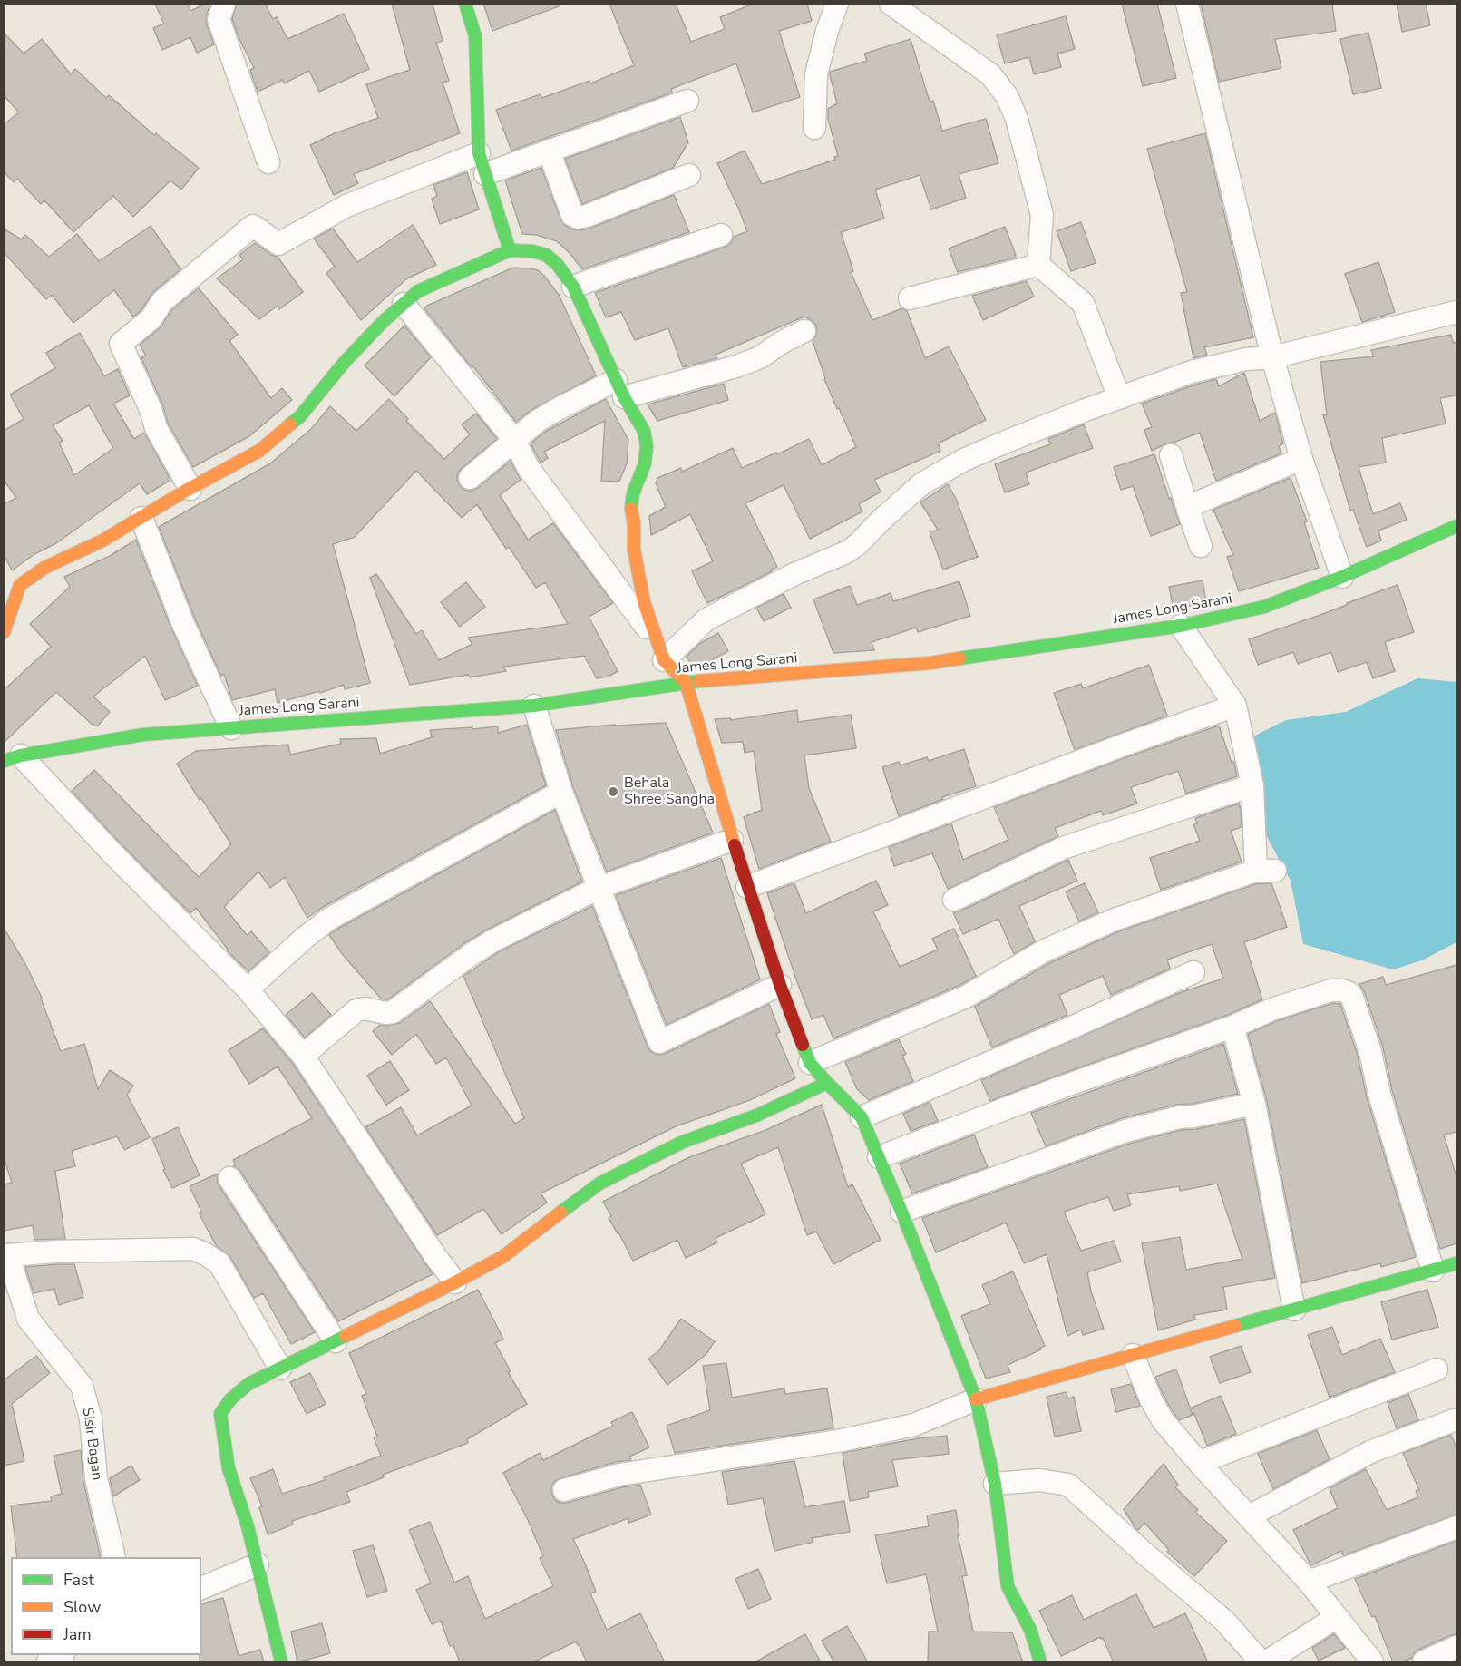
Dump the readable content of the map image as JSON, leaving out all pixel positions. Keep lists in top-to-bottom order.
{
  "streets": {
    "street": ["James Long Sarani", "Sisir Bagan"]
  },
  "places": ["Behala Shree Sangha"],
  "legend": ["Fast", "Slow", "Jam"]
}
